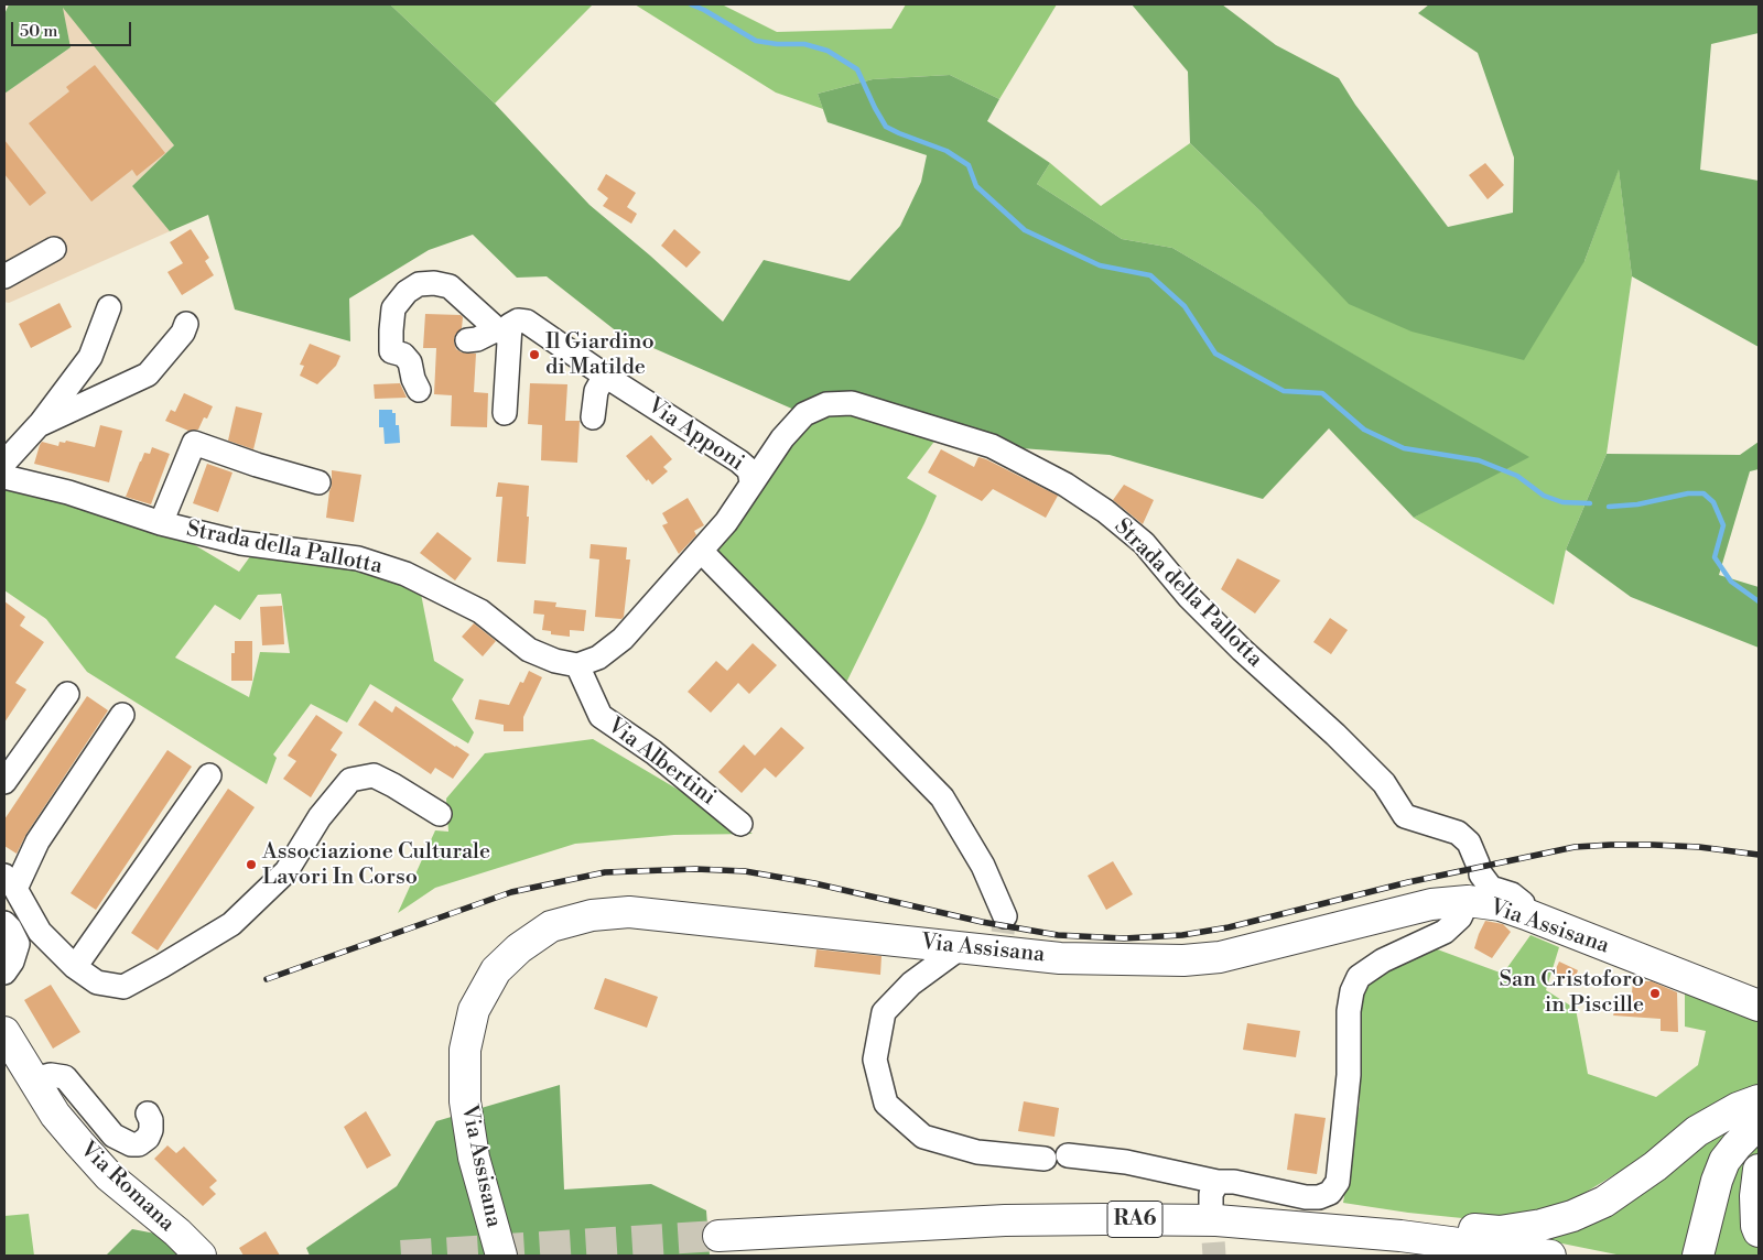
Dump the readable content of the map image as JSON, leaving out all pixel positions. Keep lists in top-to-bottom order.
{
  "streets": {
    "main road": ["Via Assisana", "Via Romana", "RA6"],
    "street": ["Via Apponi", "Strada della Pallotta", "Via Albertini"]
  },
  "crossings": [
    ["Via Apponi", "Strada della Pallotta"],
    ["Strada della Pallotta", "Via Albertini"],
    ["Strada della Pallotta", "Via Assisana"]
  ],
  "places": ["Il Giardino di Matilde", "Associazione Culturale Lavori In Corso", "San Cristoforo in Piscille"],
  "scale_bar": "50 m"
}
